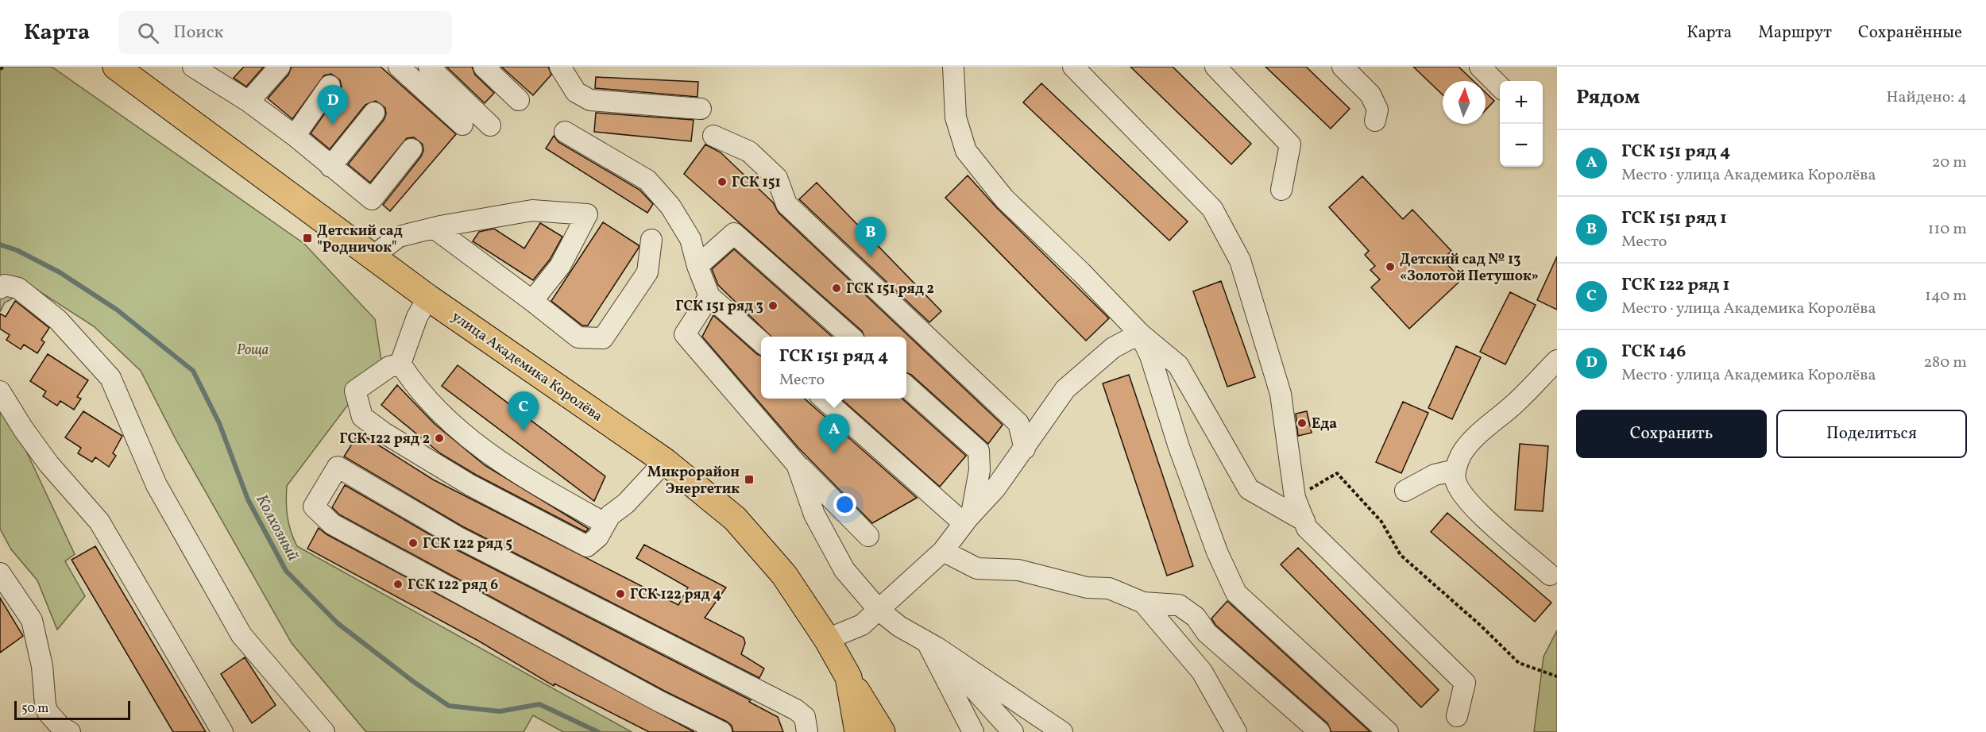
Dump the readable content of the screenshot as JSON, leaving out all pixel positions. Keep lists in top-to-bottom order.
{
  "streets": {
    "main road": ["улица Академика Королёва"]
  },
  "water": ["Колхозный"],
  "parks": ["Роща"],
  "places": {
    "other": [
      "ГСК 151",
      "Детский сад № 13 «Золотой Петушок»",
      "ГСК 151 ряд 2",
      "ГСК 151 ряд 3",
      "Еда",
      "ГСК 122 ряд 2",
      "ГСК 122 ряд 5",
      "ГСК 122 ряд 6",
      "ГСК 122 ряд 4"
    ],
    "transit": ["Детский сад \"Родничок\"", "Микрорайон Энергетик"]
  },
  "scale_bar": "50 m",
  "north": "top",
  "page": {
    "header": "Карта",
    "search": "Поиск",
    "nav": ["Карта", "Маршрут", "Сохранённые"],
    "heading": ["Рядом", "Найдено: 4"],
    "map_buttons": ["+", "−"],
    "pins": [
      "D",
      "B",
      "C",
      "A"
    ],
    "list": [
      {
        "mark": "A",
        "name": "ГСК 151 ряд 4",
        "note": "Место · улица Академика Королёва",
        "value": "20 m"
      },
      {
        "mark": "B",
        "name": "ГСК 151 ряд 1",
        "note": "Место",
        "value": "110 m"
      },
      {
        "mark": "C",
        "name": "ГСК 122 ряд 1",
        "note": "Место · улица Академика Королёва",
        "value": "140 m"
      },
      {
        "mark": "D",
        "name": "ГСК 146",
        "note": "Место · улица Академика Королёва",
        "value": "280 m"
      }
    ],
    "popup": ["ГСК 151 ряд 4", "Место"],
    "buttons": ["Сохранить", "Поделиться"],
    "scale": "50 m"
  }
}
